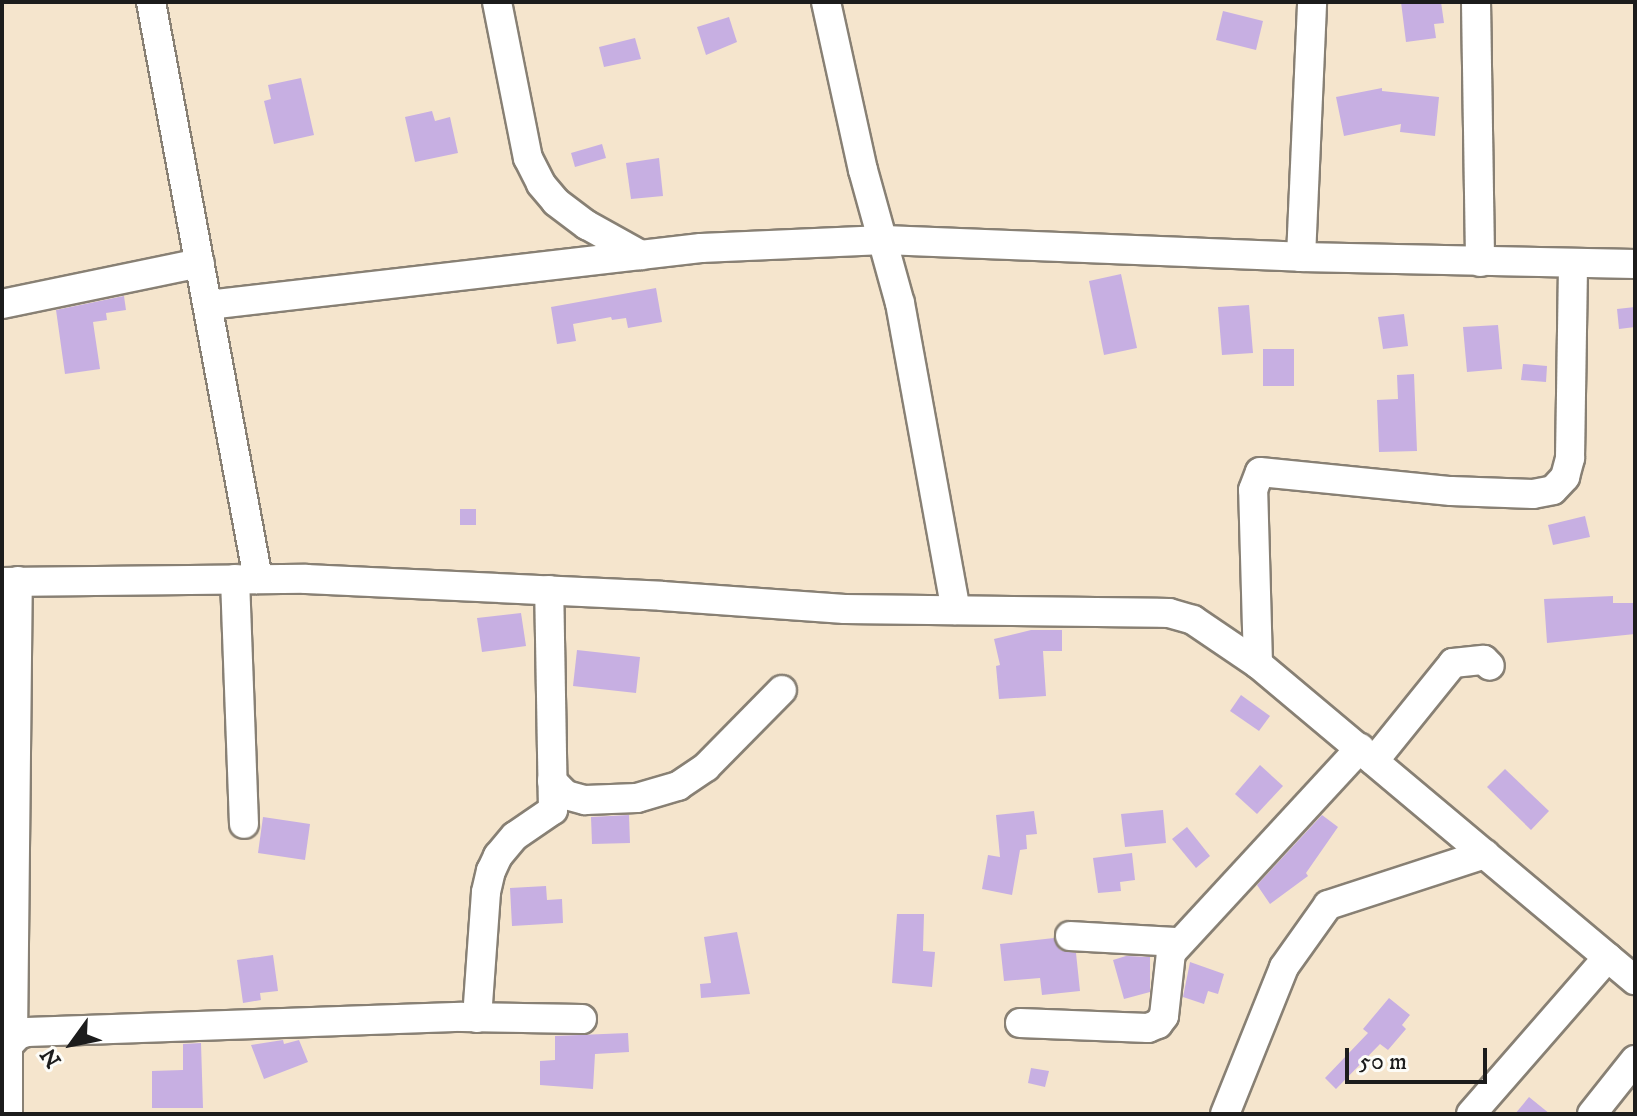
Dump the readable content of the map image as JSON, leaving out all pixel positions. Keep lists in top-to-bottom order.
{
  "scale_bar": "50 m",
  "north": "bottom left"
}
